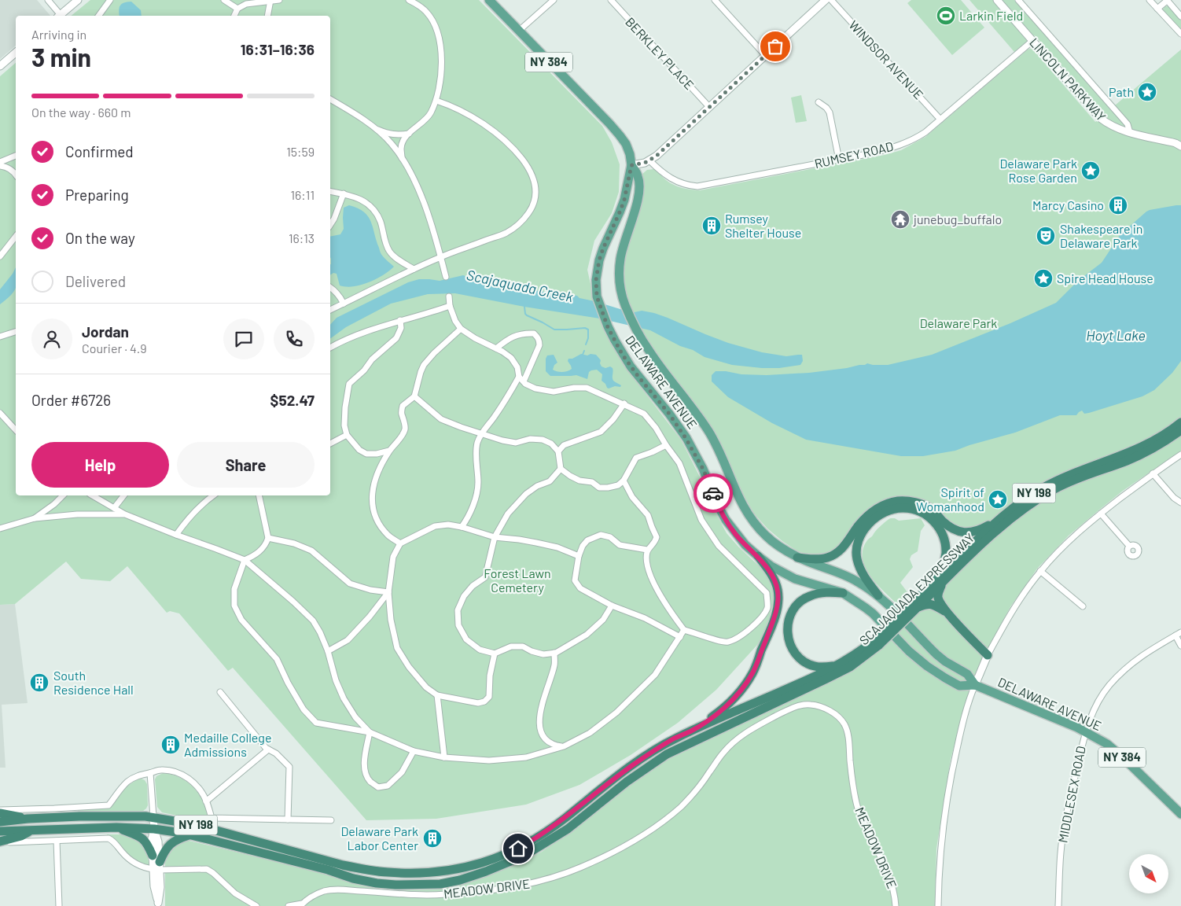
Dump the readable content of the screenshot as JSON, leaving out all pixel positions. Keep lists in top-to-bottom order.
{
  "streets": {
    "highway": ["NY 198", "SCAJAQUADA EXPRESSWAY"],
    "main road": ["NY 384", "DELAWARE AVENUE"],
    "street": [
      "BERKLEY PLACE",
      "WINDSOR AVENUE",
      "LINCOLN PARKWAY",
      "RUMSEY ROAD",
      "MIDDLESEX ROAD",
      "MEADOW DRIVE"
    ]
  },
  "crossings": [
    ["WINDSOR AVENUE", "RUMSEY ROAD"],
    ["LINCOLN PARKWAY", "RUMSEY ROAD"],
    ["DELAWARE AVENUE", "MIDDLESEX ROAD"]
  ],
  "water": ["Scajaquada Creek", "Hoyt Lake"],
  "parks": ["Delaware Park", "Forest Lawn Cemetery"],
  "places": {
    "sports": ["Larkin Field"],
    "place": [
      "Path",
      "Delaware Park Rose Garden",
      "Spire Head House",
      "Spirit of Womanhood"
    ],
    "building": [
      "Marcy Casino",
      "Rumsey Shelter House",
      "South Residence Hall",
      "Medaille College Admissions",
      "Delaware Park Labor Center"
    ],
    "temple": ["junebug_buffalo"],
    "theatre": ["Shakespeare in Delaware Park"]
  },
  "north": "bottom right",
  "page": {
    "heading": ["3 min", "Arriving in", "16:31–16:36"],
    "panel": [
      "Jordan",
      "Courier · 4.9",
      "Order #6726",
      "$52.47"
    ],
    "bar": "On the way · 660 m",
    "list": [
      ["Confirmed", "15:59"],
      ["Preparing", "16:11"],
      ["On the way", "16:13"],
      "Delivered"
    ],
    "buttons": ["Help", "Share"]
  }
}
